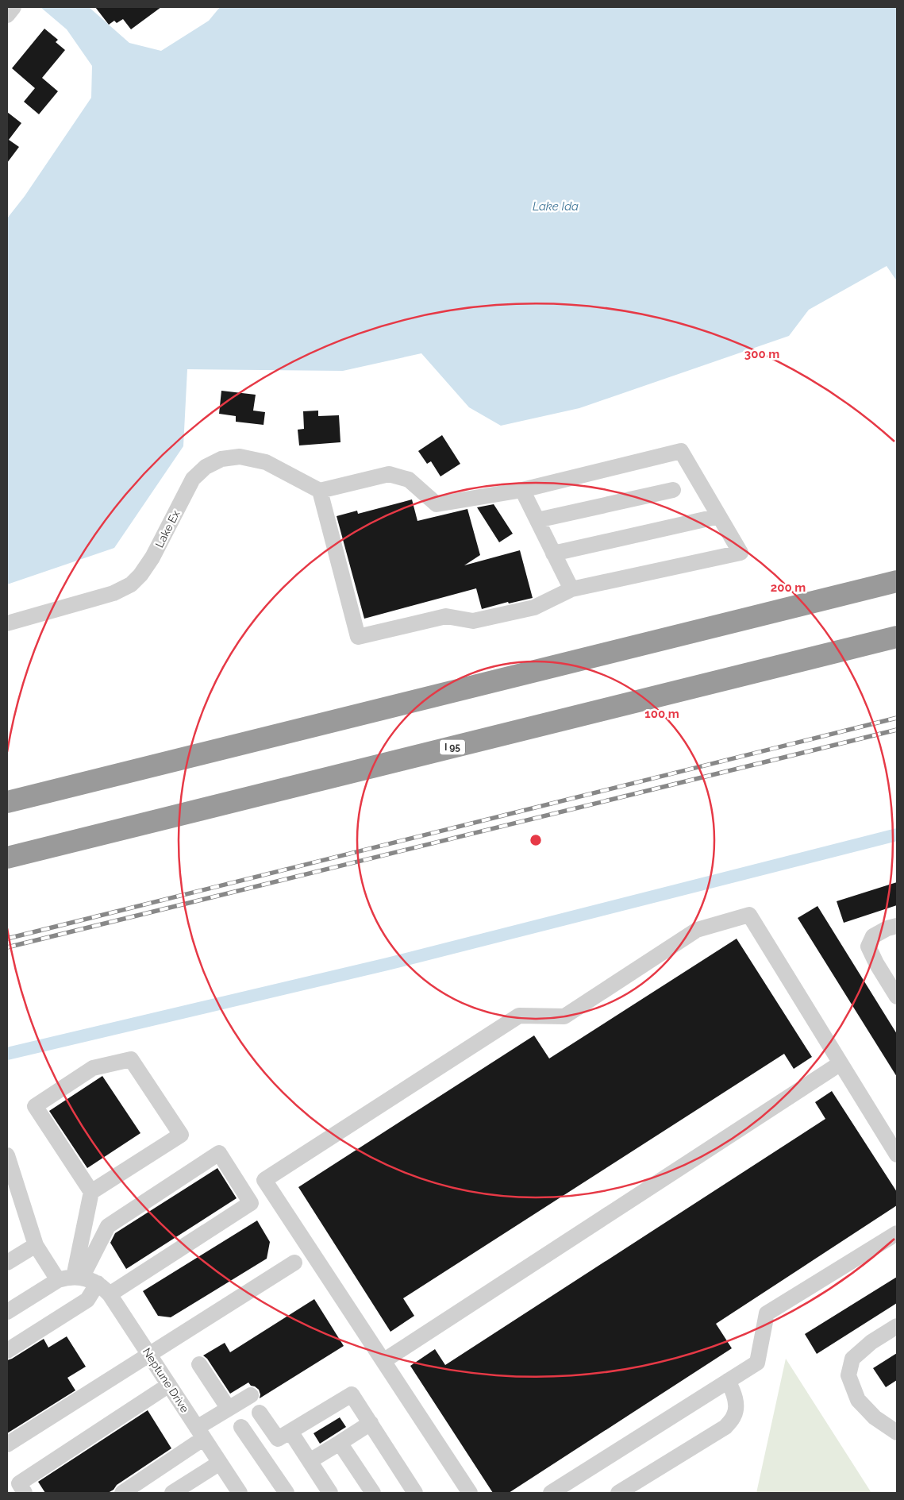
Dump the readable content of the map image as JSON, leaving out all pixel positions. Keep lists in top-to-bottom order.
{
  "streets": {
    "highway": ["I 95"],
    "street": ["Lake Ex", "Neptune Drive"]
  },
  "water": ["Lake Ida"],
  "rings": ["300 m", "200 m", "100 m"]
}
